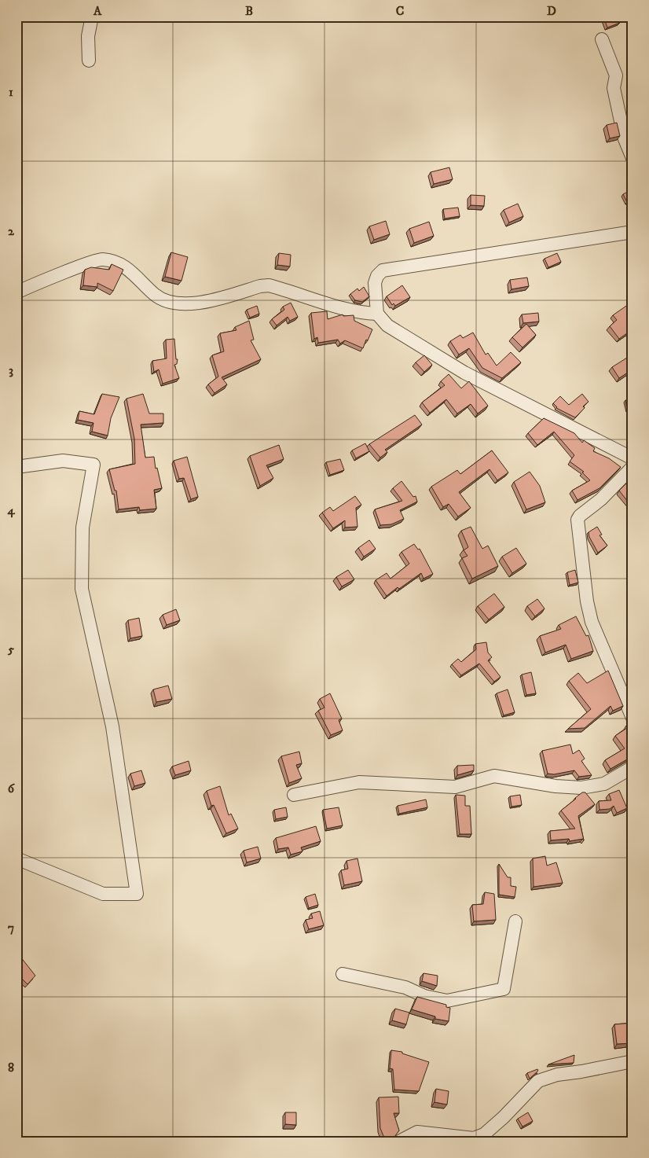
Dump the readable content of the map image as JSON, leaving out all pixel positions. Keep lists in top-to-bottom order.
{
  "grid": {
    "columns": [
      "A",
      "B",
      "C",
      "D"
    ],
    "rows": [
      "1",
      "2",
      "3",
      "4",
      "5",
      "6",
      "7",
      "8"
    ]
  }
}
